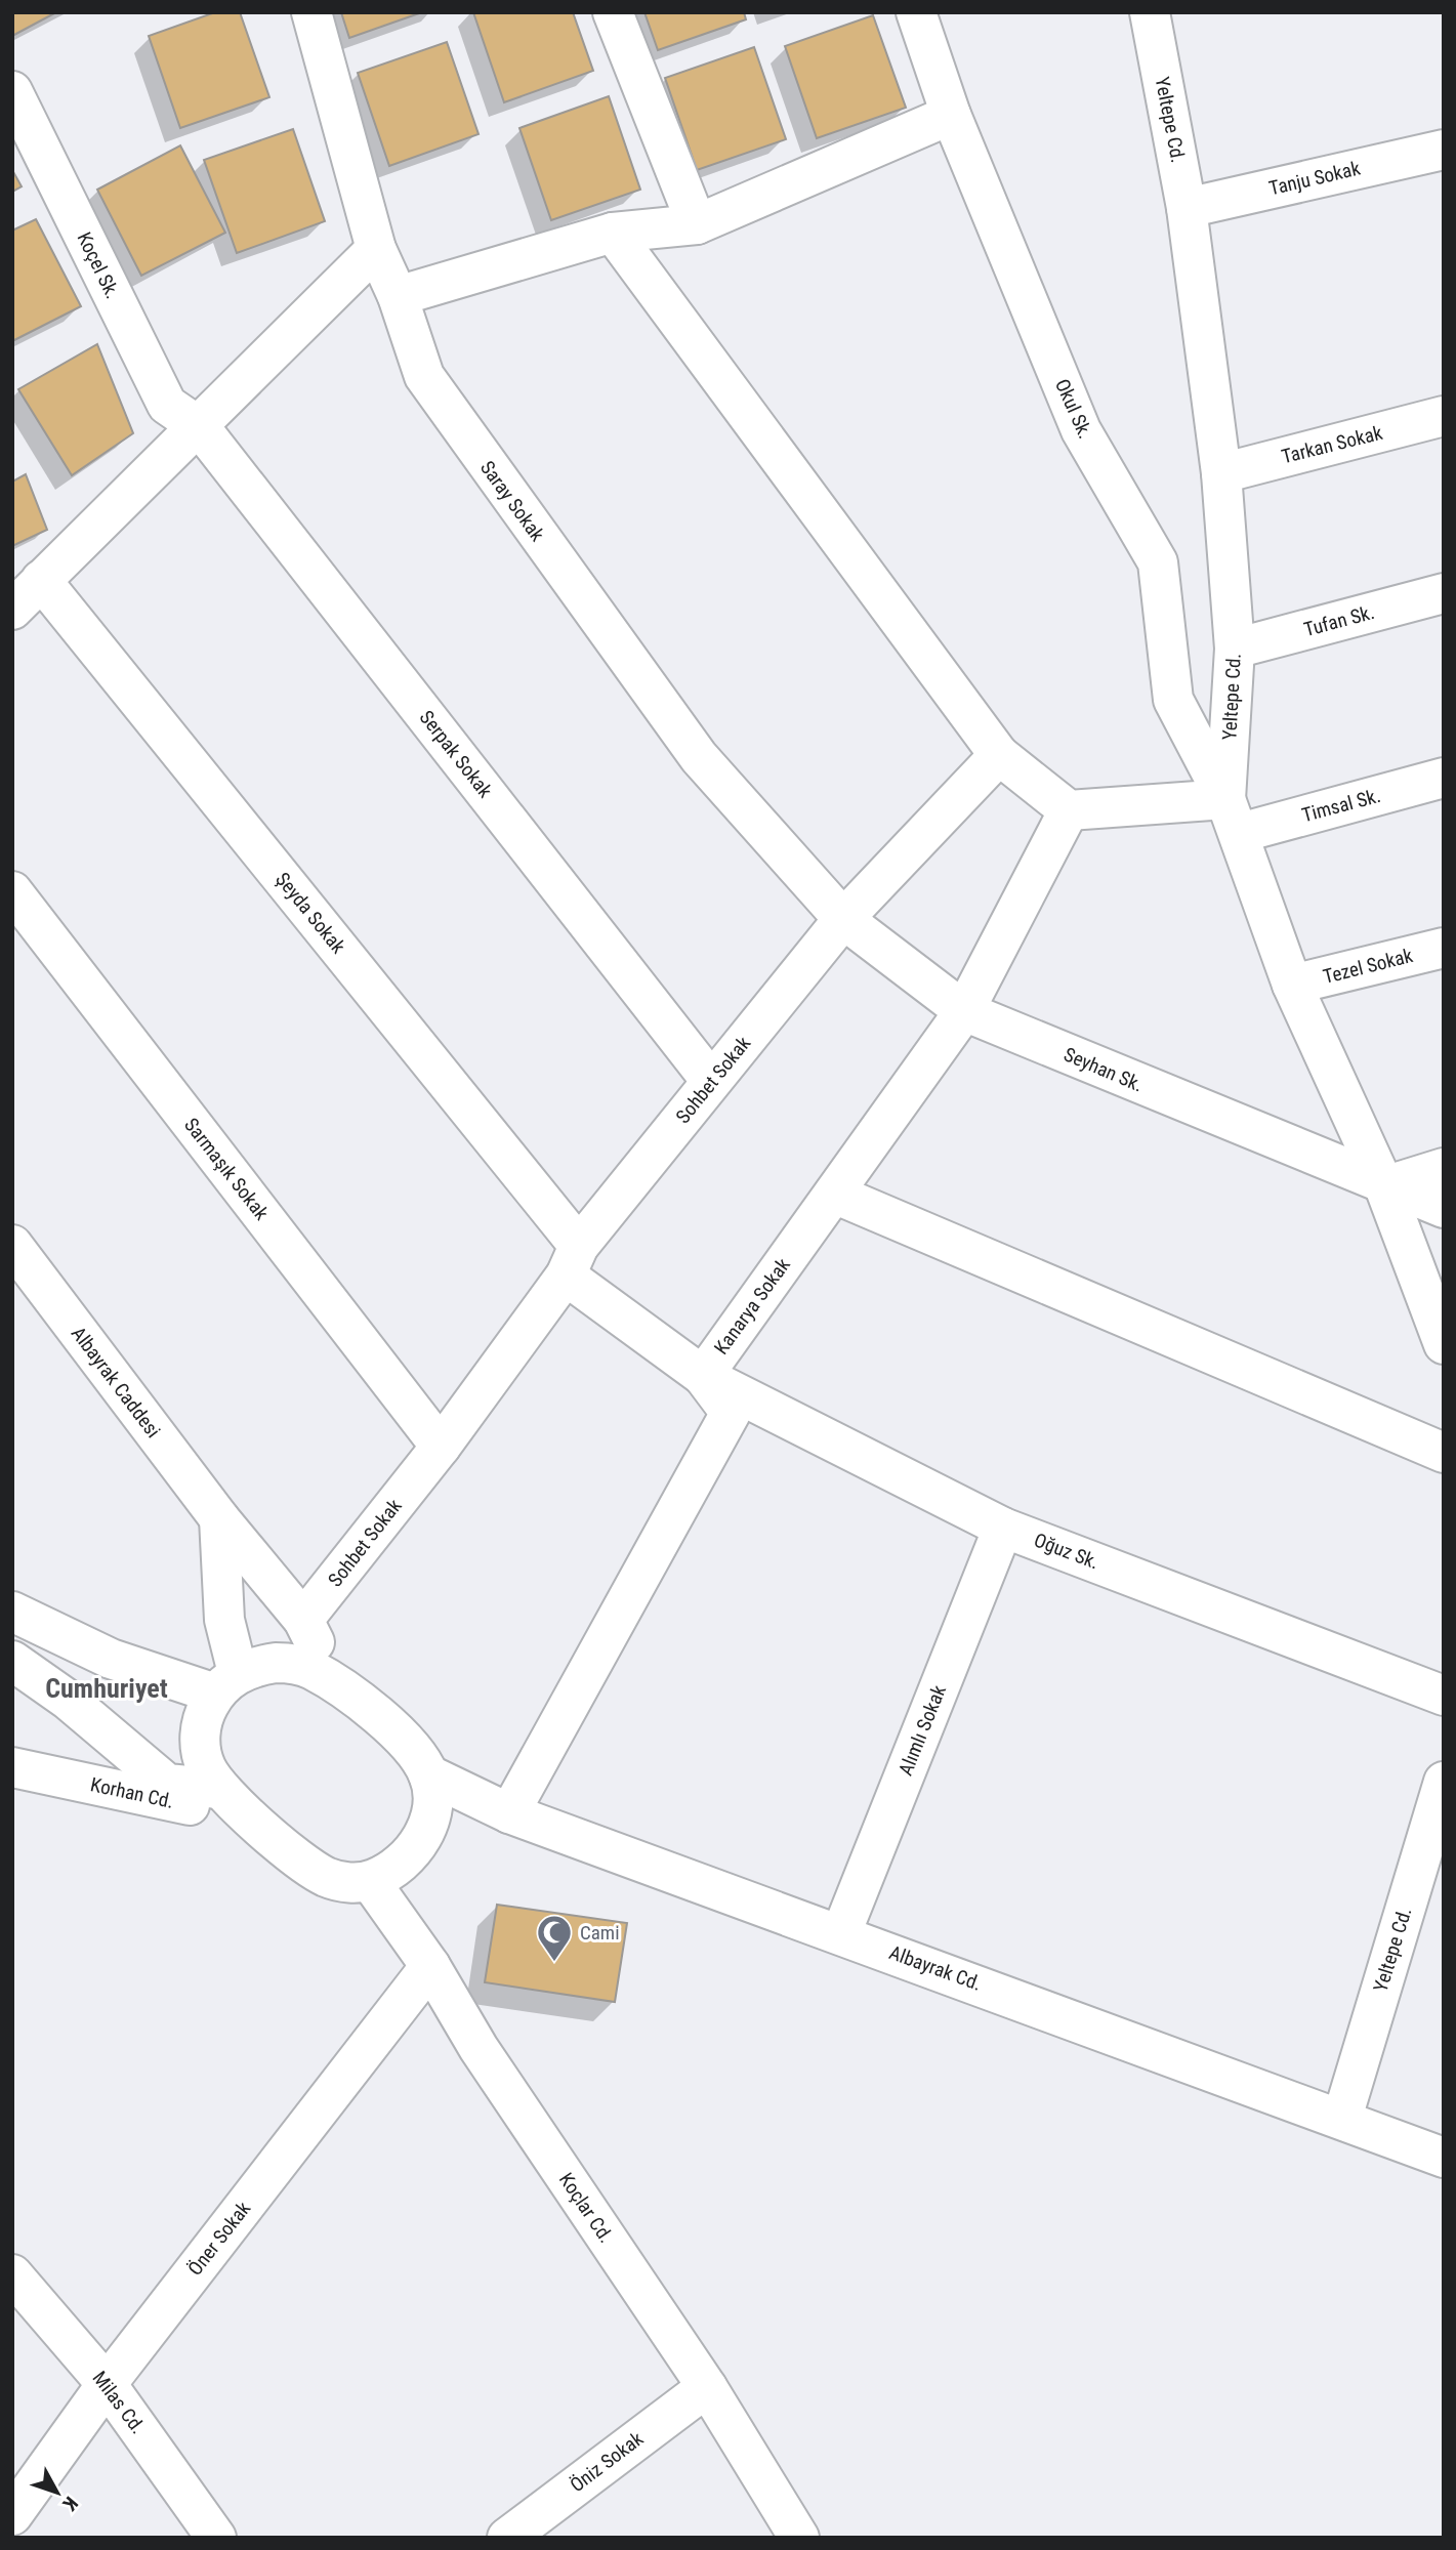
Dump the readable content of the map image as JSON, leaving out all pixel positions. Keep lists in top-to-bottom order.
{
  "streets": {
    "street": [
      "Yeltepe Cd.",
      "Tanju Sokak",
      "Koçel Sk.",
      "Okul Sk.",
      "Tarkan Sokak",
      "Saray Sokak",
      "Tufan Sk.",
      "Serpak Sokak",
      "Timsal Sk.",
      "Şeyda Sokak",
      "Tezel Sokak",
      "Seyhan Sk.",
      "Sohbet Sokak",
      "Sarmaşık Sokak",
      "Kanarya Sokak",
      "Albayrak Caddesi",
      "Oğuz Sk.",
      "Alımlı Sokak",
      "Korhan Cd.",
      "Albayrak Cd.",
      "Koçlar Cd.",
      "Öner Sokak",
      "Milas Cd.",
      "Öniz Sokak"
    ]
  },
  "crossings": [
    ["Yeltepe Cd.", "Tanju Sokak"],
    ["Yeltepe Cd.", "Okul Sk."],
    ["Yeltepe Cd.", "Tarkan Sokak"],
    ["Yeltepe Cd.", "Tufan Sk."],
    ["Yeltepe Cd.", "Timsal Sk."],
    ["Yeltepe Cd.", "Tezel Sokak"],
    ["Yeltepe Cd.", "Seyhan Sk."],
    ["Yeltepe Cd.", "Albayrak Cd."],
    ["Koçel Sk.", "Serpak Sokak"],
    ["Okul Sk.", "Timsal Sk."],
    ["Saray Sokak", "Seyhan Sk."],
    ["Saray Sokak", "Sohbet Sokak"],
    ["Serpak Sokak", "Sohbet Sokak"],
    ["Şeyda Sokak", "Sohbet Sokak"],
    ["Şeyda Sokak", "Kanarya Sokak"],
    ["Şeyda Sokak", "Oğuz Sk."],
    ["Seyhan Sk.", "Sohbet Sokak"],
    ["Seyhan Sk.", "Kanarya Sokak"],
    ["Sohbet Sokak", "Sarmaşık Sokak"],
    ["Sohbet Sokak", "Albayrak Caddesi"],
    ["Kanarya Sokak", "Oğuz Sk."],
    ["Kanarya Sokak", "Albayrak Cd."],
    ["Albayrak Caddesi", "Korhan Cd."],
    ["Albayrak Caddesi", "Albayrak Cd."],
    ["Albayrak Caddesi", "Koçlar Cd."],
    ["Oğuz Sk.", "Alımlı Sokak"],
    ["Alımlı Sokak", "Albayrak Cd."],
    ["Korhan Cd.", "Albayrak Cd."],
    ["Korhan Cd.", "Koçlar Cd."],
    ["Albayrak Cd.", "Koçlar Cd."],
    ["Koçlar Cd.", "Öner Sokak"],
    ["Koçlar Cd.", "Öniz Sokak"],
    ["Öner Sokak", "Milas Cd."]
  ],
  "districts": ["Cumhuriyet"],
  "places": {
    "mosque": ["Cami"]
  },
  "north": "bottom right"
}
